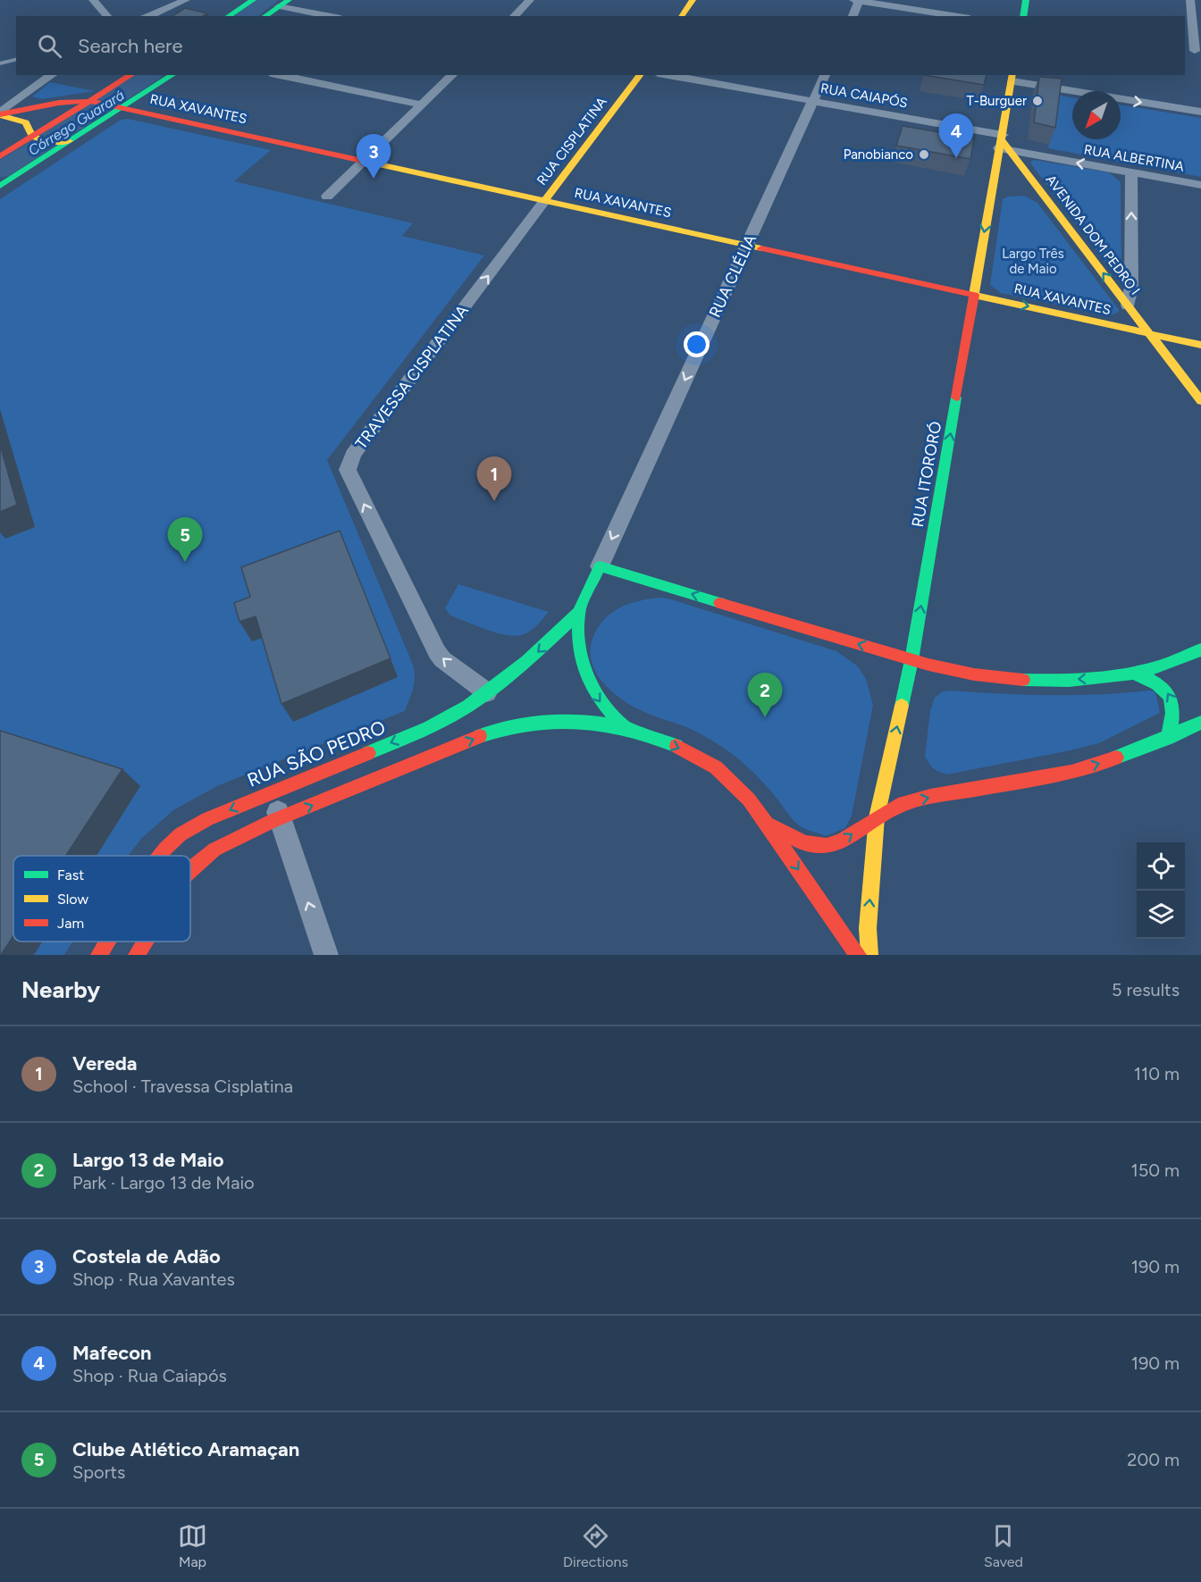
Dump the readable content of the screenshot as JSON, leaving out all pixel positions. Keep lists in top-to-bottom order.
{
  "streets": {
    "street": [
      "RUA CAIAPÓS",
      "RUA XAVANTES",
      "RUA CISPLATINA",
      "RUA ALBERTINA",
      "AVENIDA DOM PEDRO I",
      "RUA CLÉLIA",
      "TRAVESSA CISPLATINA",
      "RUA ITORORÓ",
      "RUA SÃO PEDRO"
    ]
  },
  "crossings": [
    ["RUA CAIAPÓS", "RUA ALBERTINA"],
    ["RUA CAIAPÓS", "AVENIDA DOM PEDRO I"],
    ["RUA CAIAPÓS", "RUA CLÉLIA"],
    ["RUA XAVANTES", "RUA CISPLATINA"],
    ["RUA XAVANTES", "AVENIDA DOM PEDRO I"],
    ["RUA XAVANTES", "RUA CLÉLIA"],
    ["RUA XAVANTES", "TRAVESSA CISPLATINA"],
    ["RUA XAVANTES", "RUA ITORORÓ"],
    ["RUA CISPLATINA", "TRAVESSA CISPLATINA"],
    ["RUA ALBERTINA", "AVENIDA DOM PEDRO I"],
    ["TRAVESSA CISPLATINA", "RUA SÃO PEDRO"]
  ],
  "one_way": [
    "AVENIDA DOM PEDRO I",
    "RUA CLÉLIA",
    "TRAVESSA CISPLATINA",
    "RUA ITORORÓ"
  ],
  "water": ["Córrego Guarará"],
  "parks": ["Largo Três de Maio"],
  "places": ["T-Burguer", "Panobianco"],
  "legend": ["Fast", "Slow", "Jam"],
  "north": "bottom left",
  "page": {
    "search": "Search here",
    "pins": [
      "4",
      "3",
      "1",
      "5",
      "2"
    ],
    "heading": ["Nearby", "5 results"],
    "list": [
      {
        "mark": "1",
        "name": "Vereda",
        "note": "School · Travessa Cisplatina",
        "value": "110 m"
      },
      {
        "mark": "2",
        "name": "Largo 13 de Maio",
        "note": "Park · Largo 13 de Maio",
        "value": "150 m"
      },
      {
        "mark": "3",
        "name": "Costela de Adão",
        "note": "Shop · Rua Xavantes",
        "value": "190 m"
      },
      {
        "mark": "4",
        "name": "Mafecon",
        "note": "Shop · Rua Caiapós",
        "value": "190 m"
      },
      {
        "mark": "5",
        "name": "Clube Atlético Aramaçan",
        "note": "Sports",
        "value": "200 m"
      }
    ],
    "nav": ["Map", "Directions", "Saved"]
  }
}
